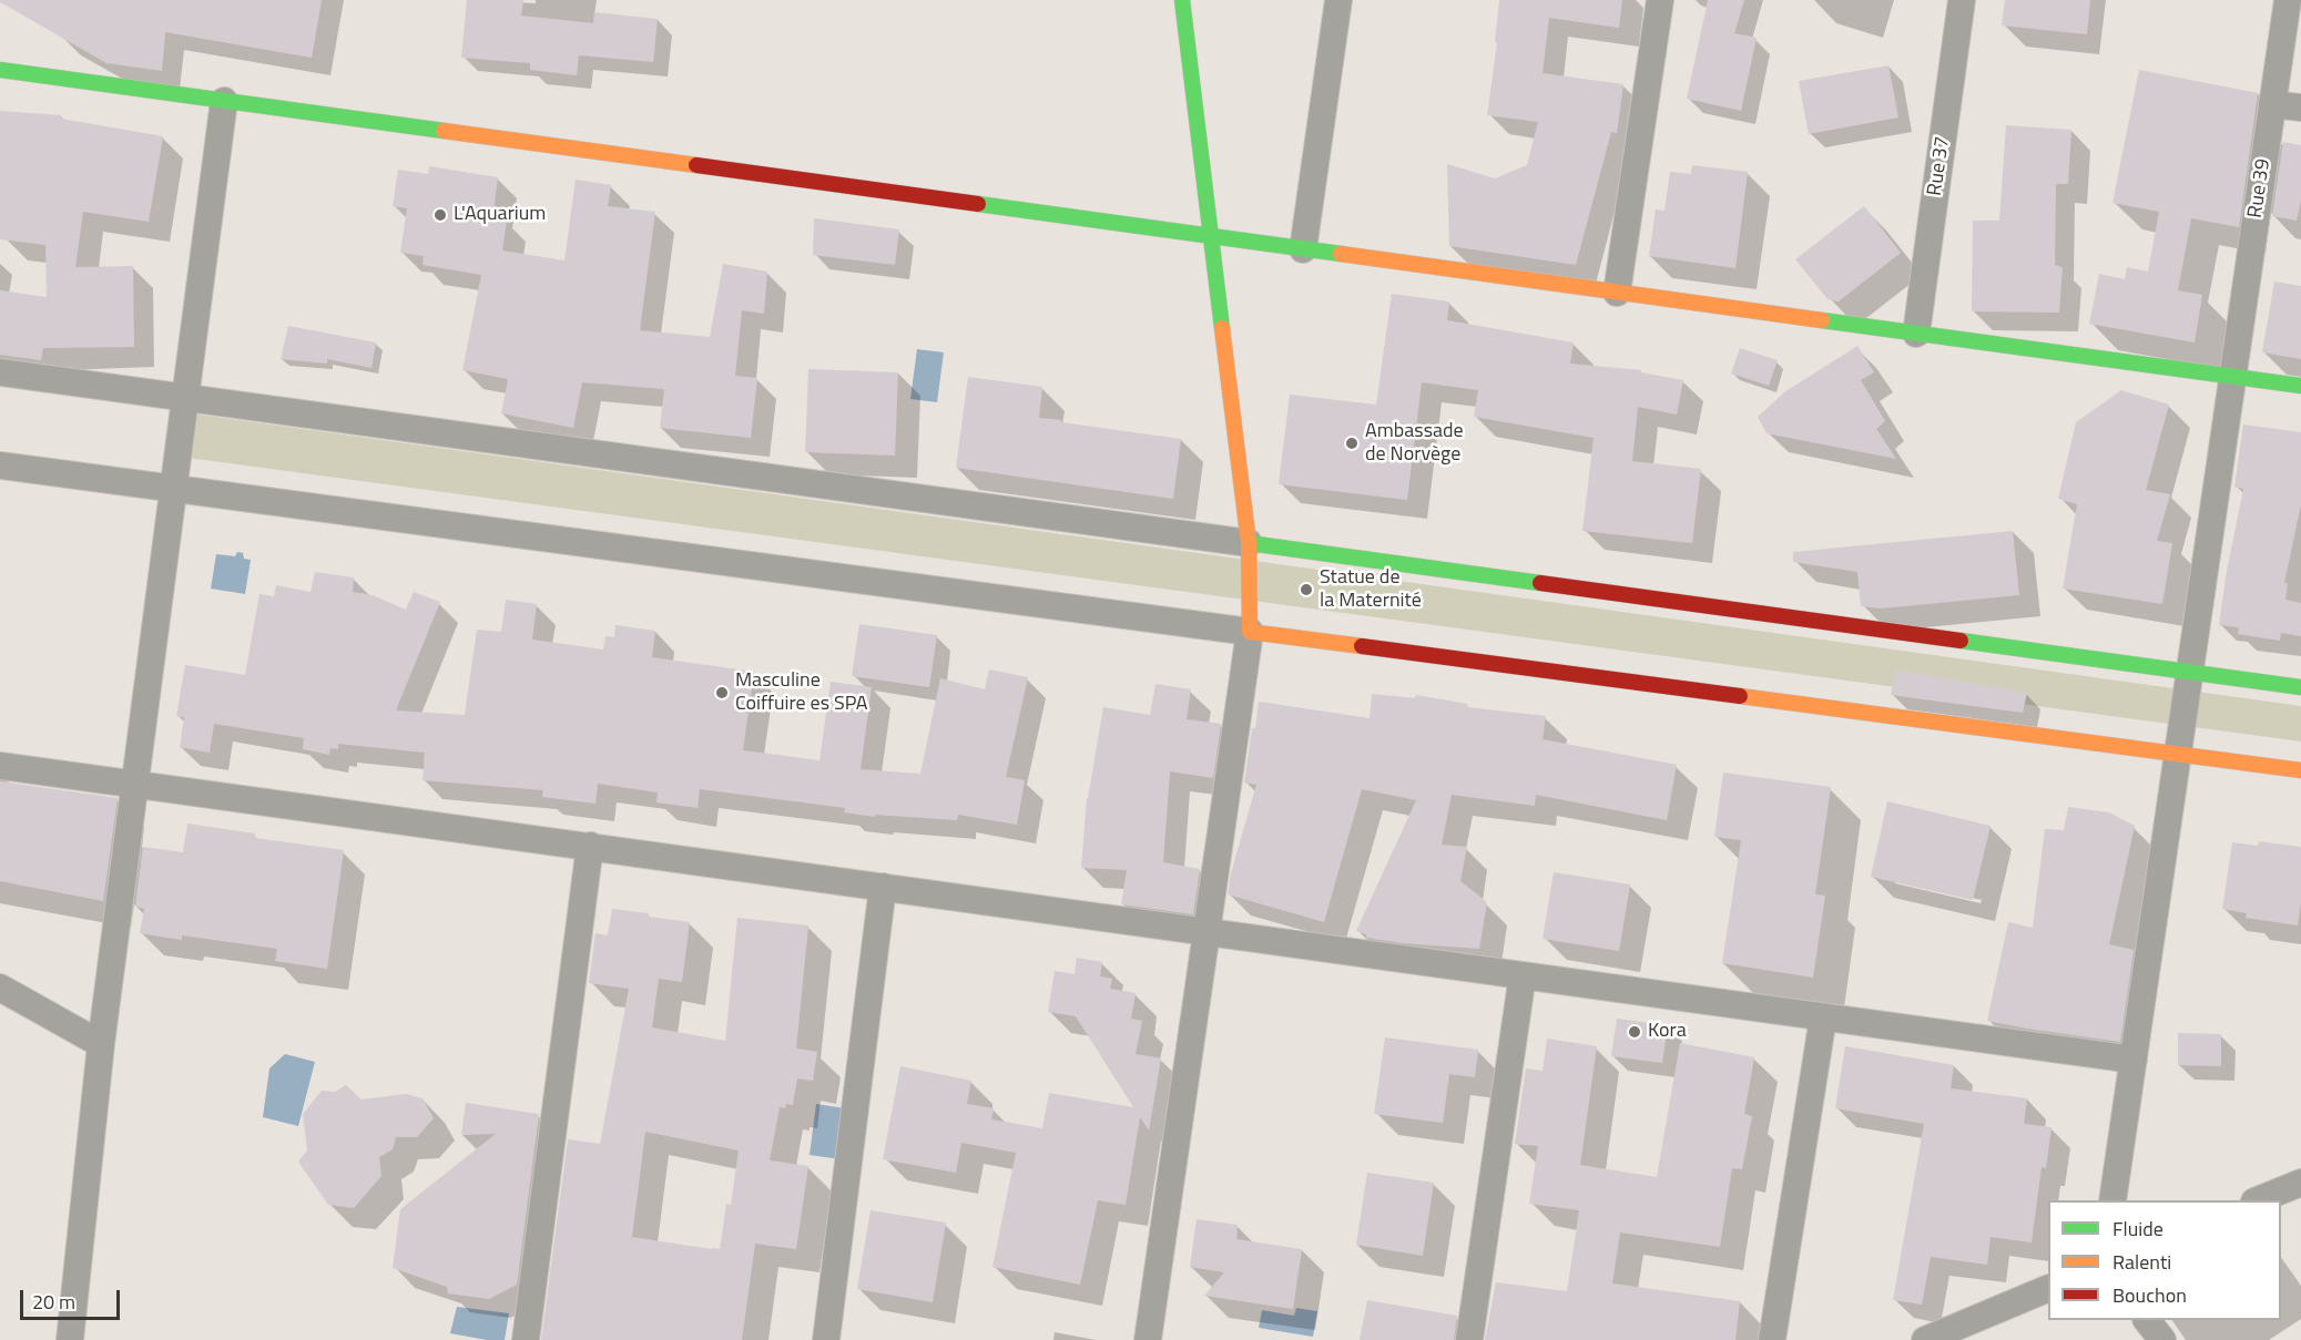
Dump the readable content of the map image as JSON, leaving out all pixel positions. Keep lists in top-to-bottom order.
{
  "streets": {
    "street": ["Rue 37", "Rue 39"]
  },
  "places": [
    "L'Aquarium",
    "Ambassade de Norvège",
    "Statue de la Maternité",
    "Masculine Coiffuire es SPA",
    "Kora"
  ],
  "legend": ["Fluide", "Ralenti", "Bouchon"],
  "scale_bar": "20 m"
}
